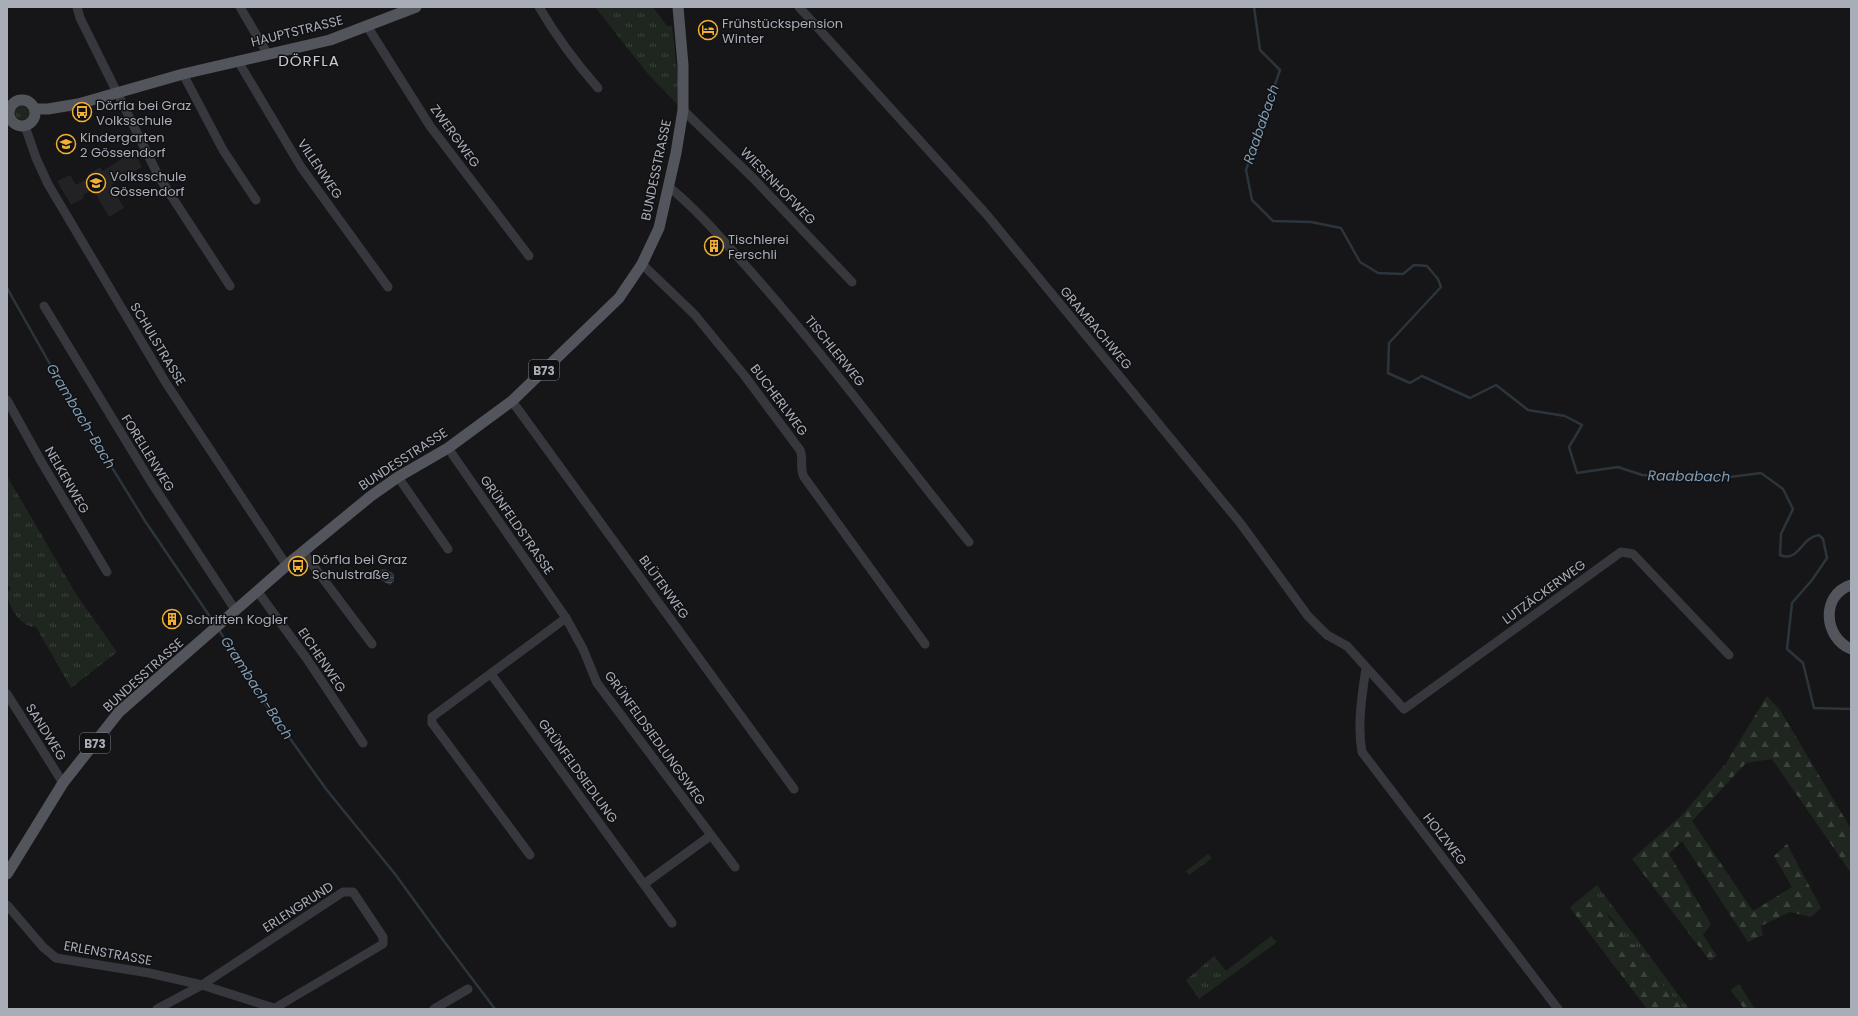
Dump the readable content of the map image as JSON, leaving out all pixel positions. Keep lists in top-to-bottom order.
{
  "streets": {
    "main road": ["HAUPTSTRASSE", "BUNDESSTRASSE", "B73"],
    "street": [
      "ZWERGWEG",
      "VILLENWEG",
      "WIESENHOFWEG",
      "GRAMBACHWEG",
      "SCHULSTRASSE",
      "TISCHLERWEG",
      "BUCHERLWEG",
      "FORELLENWEG",
      "NELKENWEG",
      "GRÜNFELDSTRASSE",
      "BLÜTENWEG",
      "LUTZÄCKERWEG",
      "EICHENWEG",
      "SANDWEG",
      "GRÜNFELDSIEDLUNGSWEG",
      "GRÜNFELDSIEDLUNG",
      "HOLZWEG",
      "ERLENGRUND",
      "ERLENSTRASSE"
    ]
  },
  "crossings": [
    ["HAUPTSTRASSE", "ZWERGWEG"],
    ["HAUPTSTRASSE", "VILLENWEG"],
    ["HAUPTSTRASSE", "SCHULSTRASSE"],
    ["BUNDESSTRASSE", "WIESENHOFWEG"],
    ["BUNDESSTRASSE", "SCHULSTRASSE"],
    ["BUNDESSTRASSE", "TISCHLERWEG"],
    ["BUNDESSTRASSE", "BUCHERLWEG"],
    ["BUNDESSTRASSE", "FORELLENWEG"],
    ["BUNDESSTRASSE", "GRÜNFELDSTRASSE"],
    ["BUNDESSTRASSE", "BLÜTENWEG"],
    ["BUNDESSTRASSE", "EICHENWEG"],
    ["BUNDESSTRASSE", "SANDWEG"],
    ["GRAMBACHWEG", "LUTZÄCKERWEG"],
    ["GRAMBACHWEG", "HOLZWEG"],
    ["GRÜNFELDSTRASSE", "GRÜNFELDSIEDLUNGSWEG"],
    ["LUTZÄCKERWEG", "HOLZWEG"],
    ["ERLENGRUND", "ERLENSTRASSE"]
  ],
  "districts": ["DÖRFLA"],
  "water": ["Raababach", "Grambach-Bach"],
  "places": {
    "hotel": ["Frühstückspension Winter"],
    "bus stop": ["Dörfla bei Graz Volksschule", "Dörfla bei Graz Schulstraße"],
    "school or university": ["Kindergarten 2 Gössendorf", "Volksschule Gössendorf"],
    "building": ["Tischlerei Ferschli", "Schriften Kogler"]
  }
}
